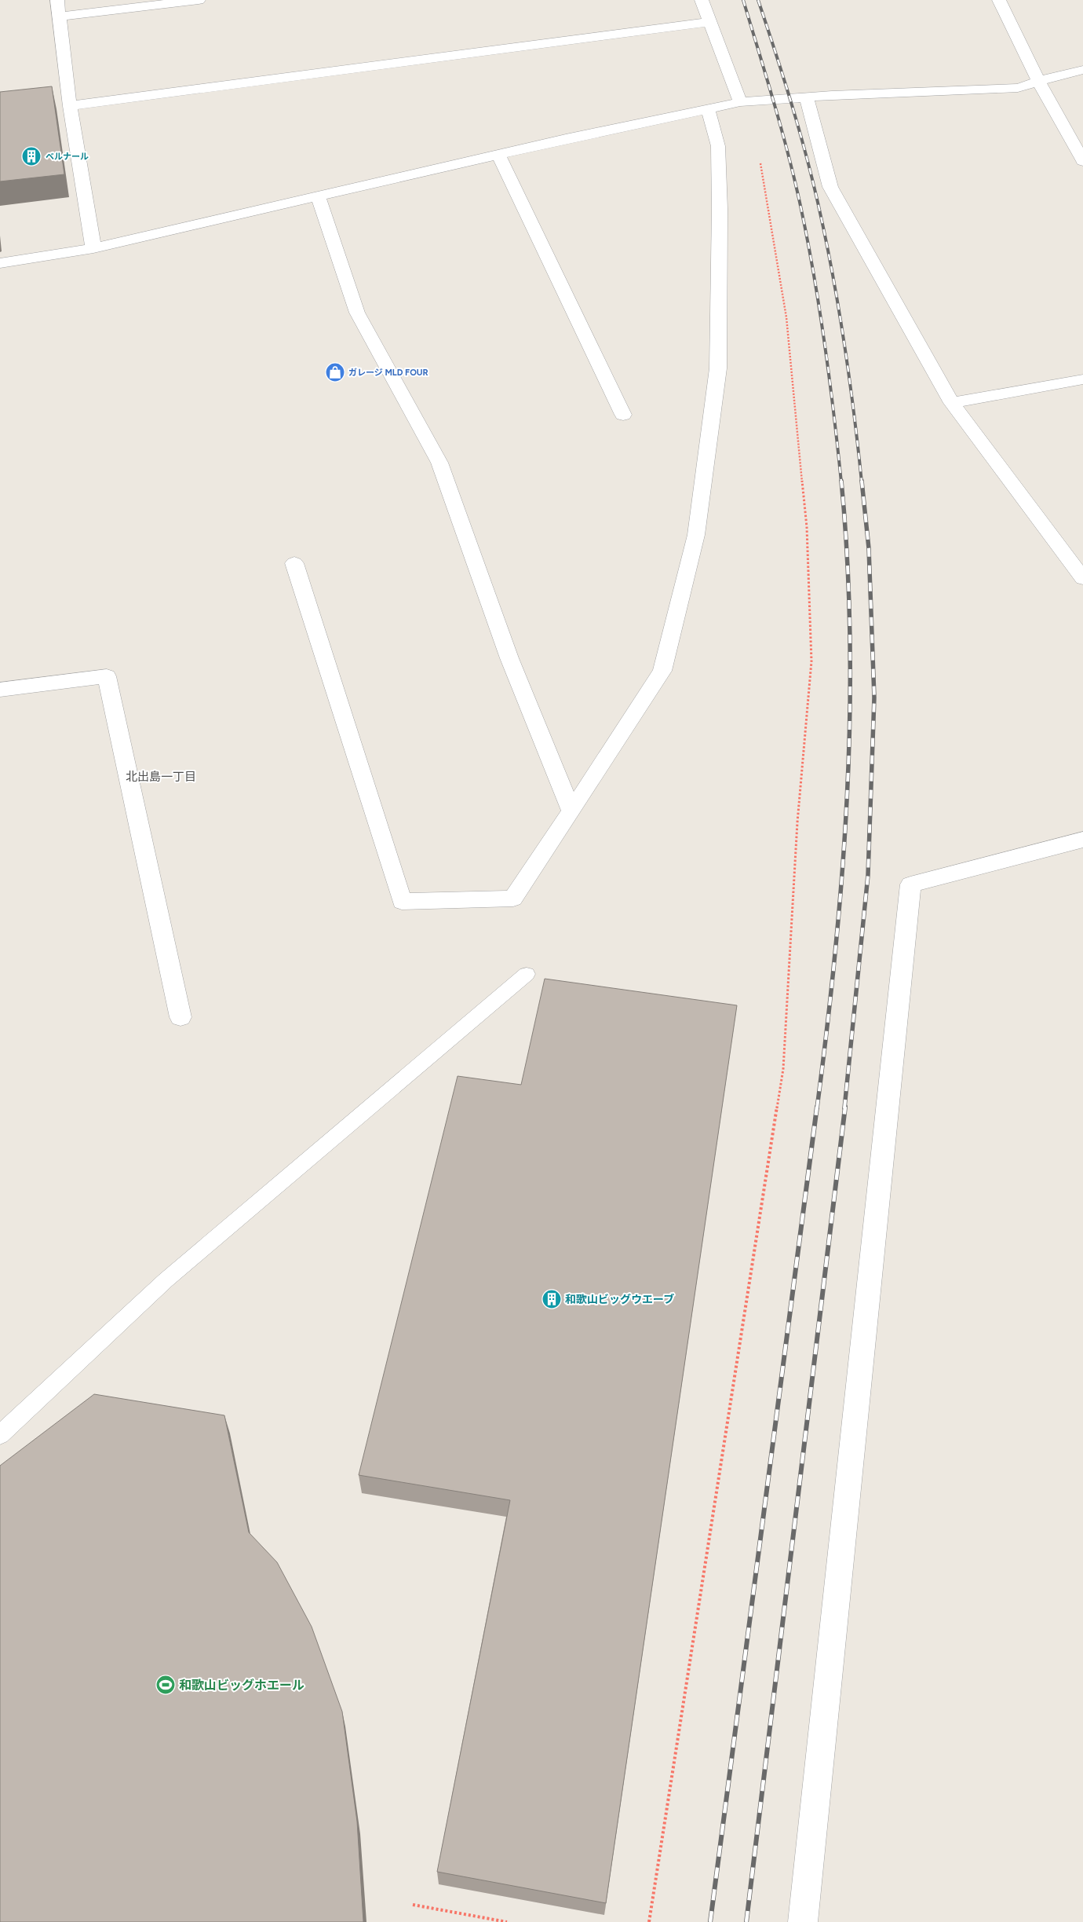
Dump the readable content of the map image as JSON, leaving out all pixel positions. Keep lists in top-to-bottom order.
{
  "districts": ["北出島一丁目"],
  "places": {
    "building": ["ベルナール", "和歌山ビッグウエーブ"],
    "shop": ["ガレージ MLD FOUR"],
    "sports": ["和歌山ビッグホエール"]
  }
}
